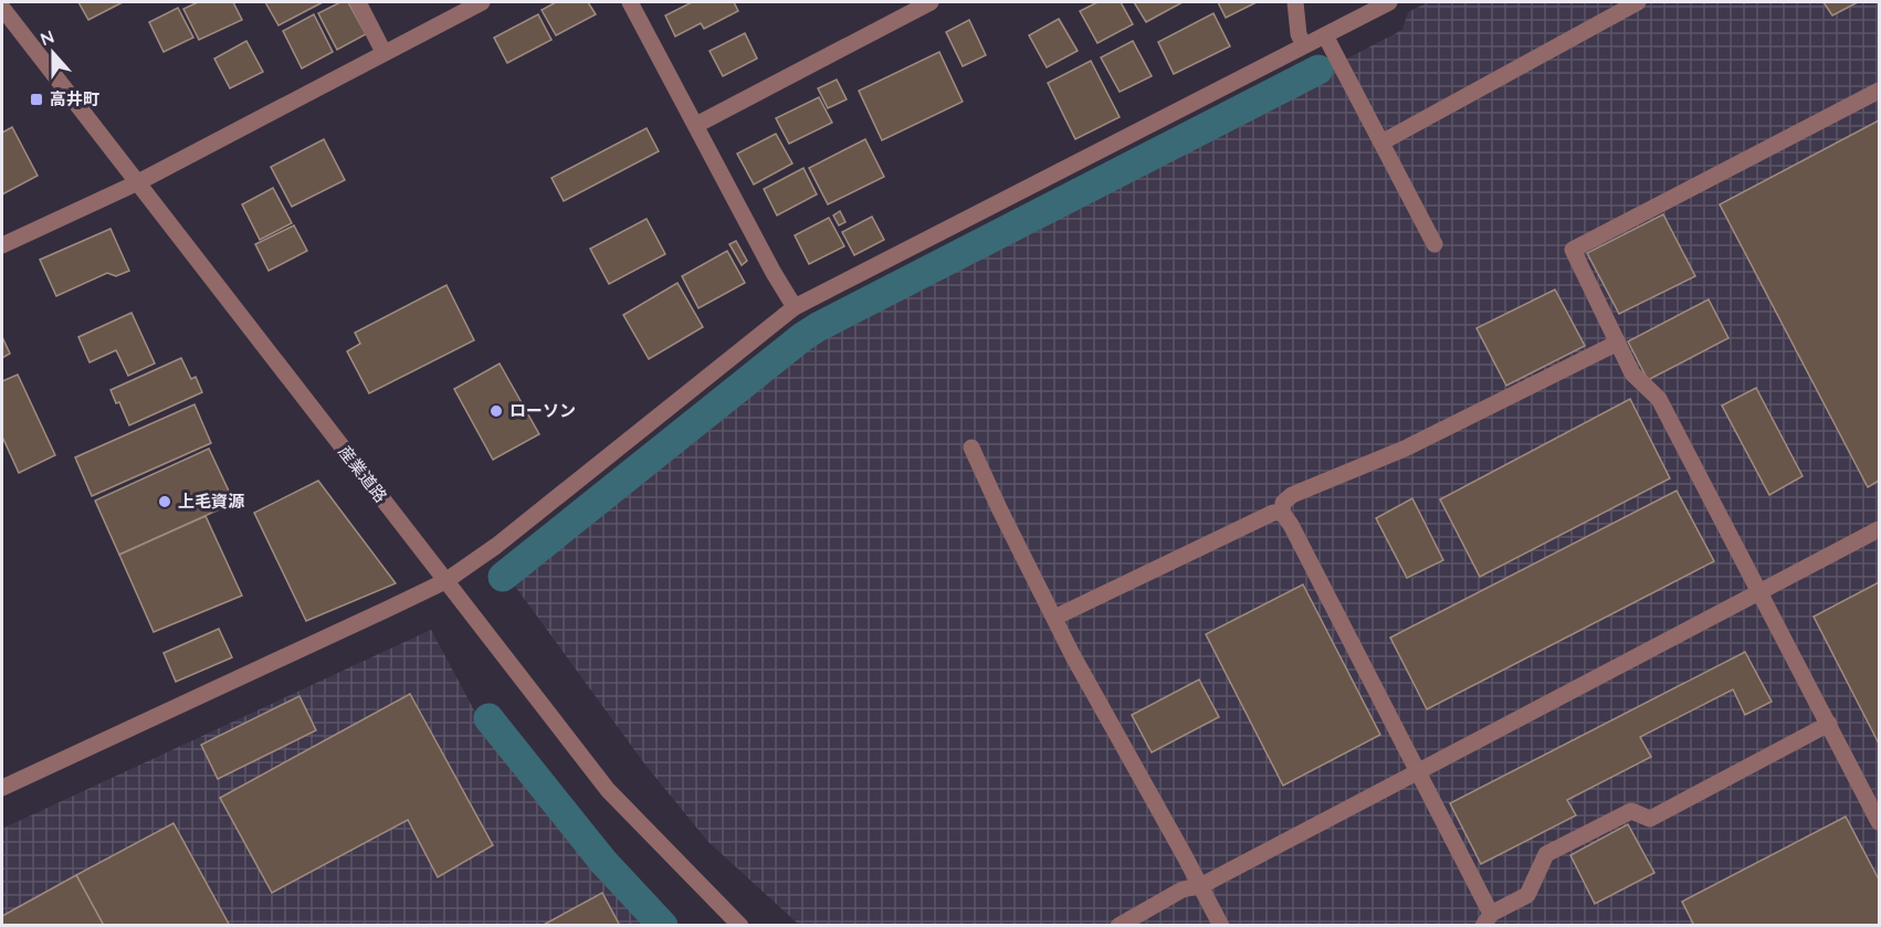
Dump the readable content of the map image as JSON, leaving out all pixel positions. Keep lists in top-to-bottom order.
{
  "streets": {
    "street": ["産業道路"]
  },
  "places": {
    "transit": ["高井町"],
    "other": ["ローソン", "上毛資源"]
  },
  "north": "top"
}
